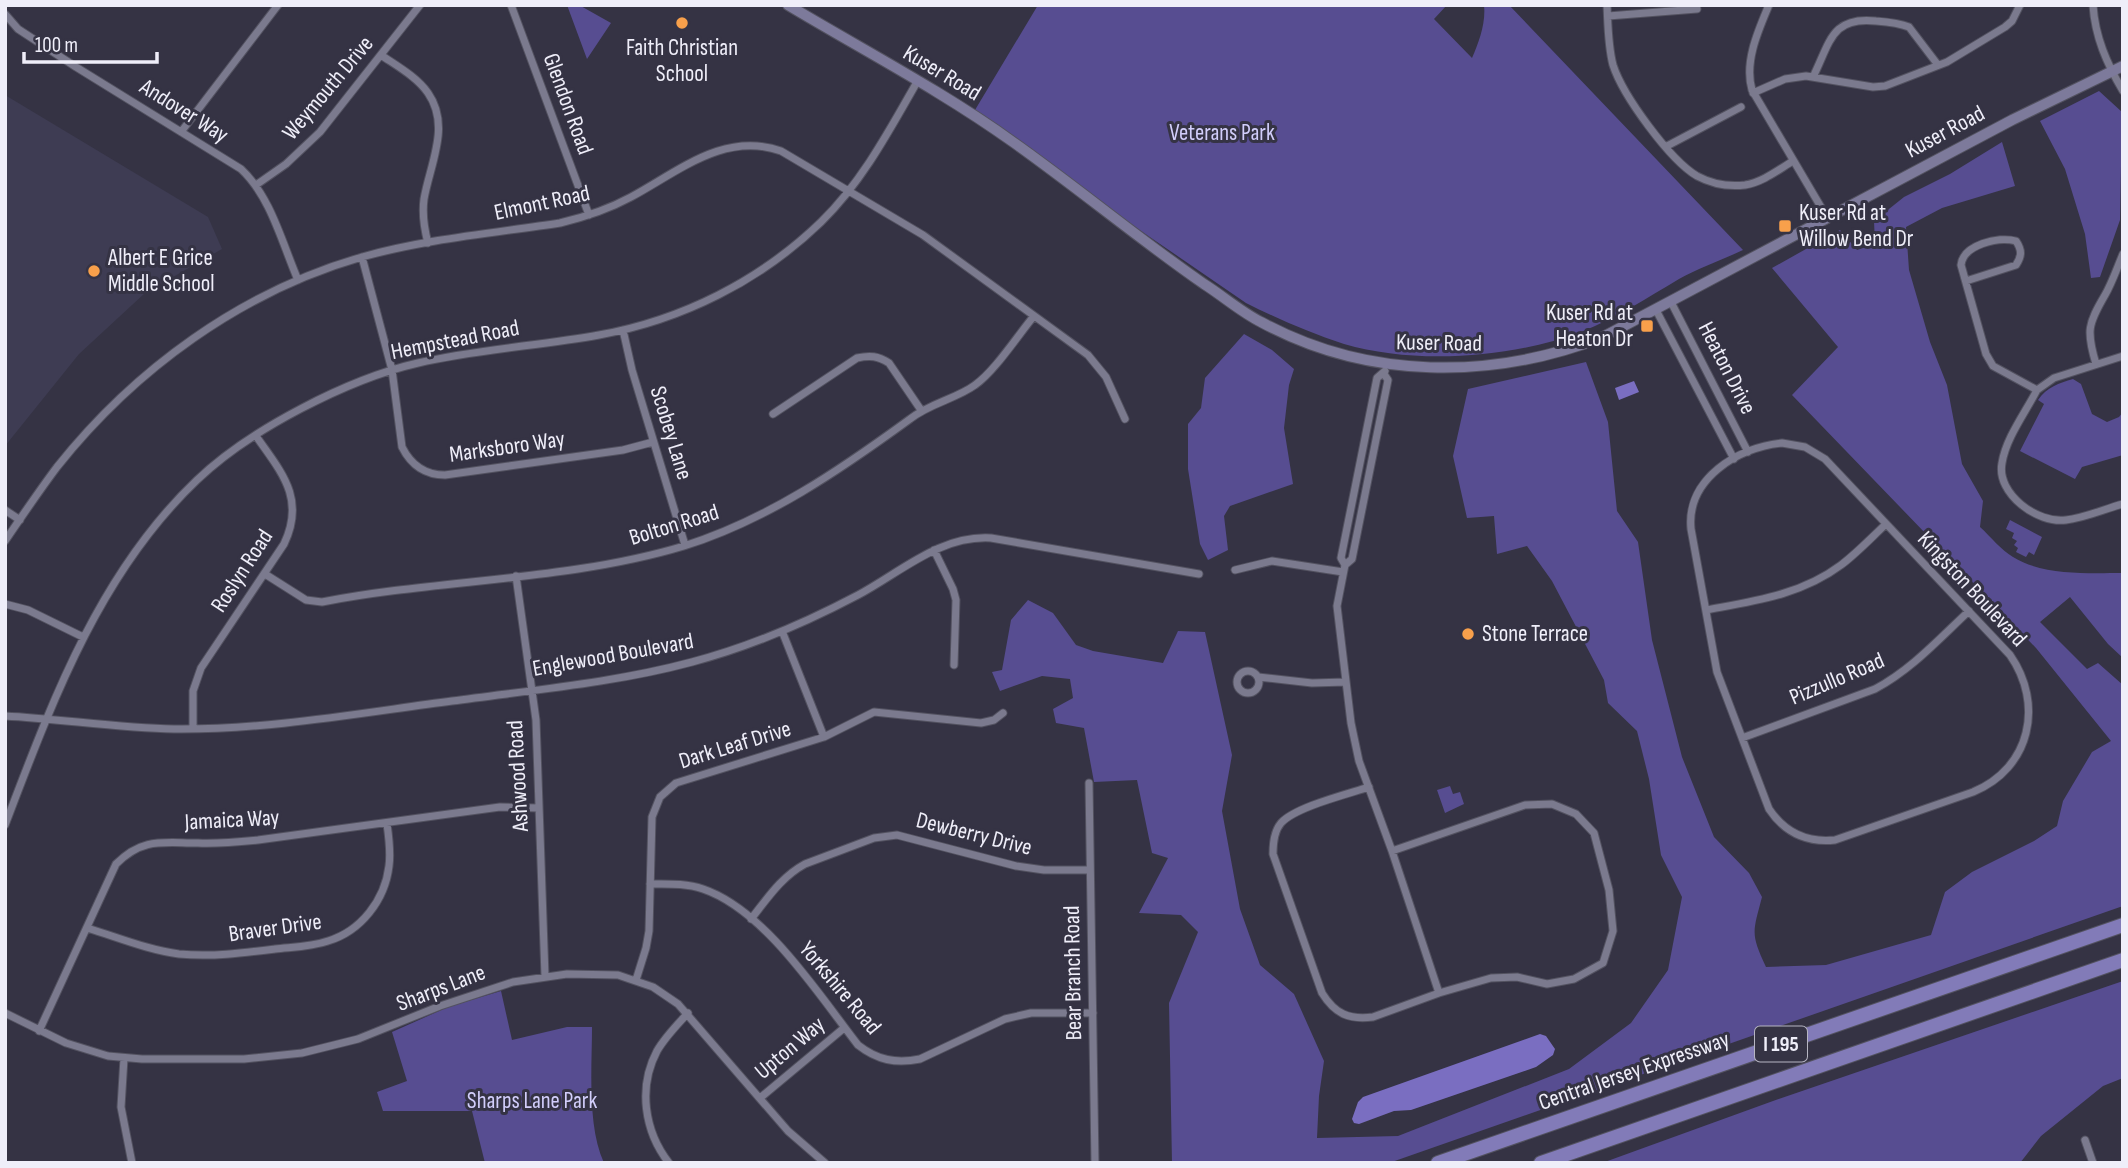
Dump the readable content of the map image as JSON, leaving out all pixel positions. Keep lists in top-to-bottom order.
{
  "streets": {
    "highway": ["I 195", "Central Jersey Expressway"],
    "street": [
      "Kuser Road",
      "Weymouth Drive",
      "Glendon Road",
      "Andover Way",
      "Elmont Road",
      "Hempstead Road",
      "Heaton Drive",
      "Scobey Lane",
      "Marksboro Way",
      "Bolton Road",
      "Roslyn Road",
      "Kingston Boulevard",
      "Englewood Boulevard",
      "Pizzullo Road",
      "Dark Leaf Drive",
      "Ashwood Road",
      "Jamaica Way",
      "Dewberry Drive",
      "Braver Drive",
      "Bear Branch Road",
      "Sharps Lane",
      "Yorkshire Road",
      "Upton Way"
    ]
  },
  "crossings": [
    ["Kuser Road", "Hempstead Road"],
    ["Kuser Road", "Heaton Drive"],
    ["Weymouth Drive", "Andover Way"],
    ["Glendon Road", "Elmont Road"],
    ["Andover Way", "Elmont Road"],
    ["Elmont Road", "Hempstead Road"],
    ["Elmont Road", "Marksboro Way"],
    ["Elmont Road", "Bolton Road"],
    ["Hempstead Road", "Scobey Lane"],
    ["Hempstead Road", "Marksboro Way"],
    ["Hempstead Road", "Roslyn Road"],
    ["Hempstead Road", "Englewood Boulevard"],
    ["Heaton Drive", "Kingston Boulevard"],
    ["Scobey Lane", "Marksboro Way"],
    ["Scobey Lane", "Bolton Road"],
    ["Bolton Road", "Roslyn Road"],
    ["Bolton Road", "Ashwood Road"],
    ["Roslyn Road", "Englewood Boulevard"],
    ["Kingston Boulevard", "Pizzullo Road"],
    ["Englewood Boulevard", "Ashwood Road"],
    ["Dark Leaf Drive", "Sharps Lane"],
    ["Dark Leaf Drive", "Yorkshire Road"],
    ["Ashwood Road", "Jamaica Way"],
    ["Ashwood Road", "Sharps Lane"],
    ["Jamaica Way", "Braver Drive"],
    ["Jamaica Way", "Sharps Lane"],
    ["Dewberry Drive", "Bear Branch Road"],
    ["Dewberry Drive", "Yorkshire Road"],
    ["Bear Branch Road", "Yorkshire Road"],
    ["Sharps Lane", "Upton Way"],
    ["Yorkshire Road", "Upton Way"]
  ],
  "parks": ["Veterans Park", "Sharps Lane Park"],
  "places": {
    "other": ["Faith Christian School", "Albert E Grice Middle School", "Stone Terrace"],
    "transit": ["Kuser Rd at Willow Bend Dr", "Kuser Rd at Heaton Dr"]
  },
  "scale_bar": "100 m"
}
